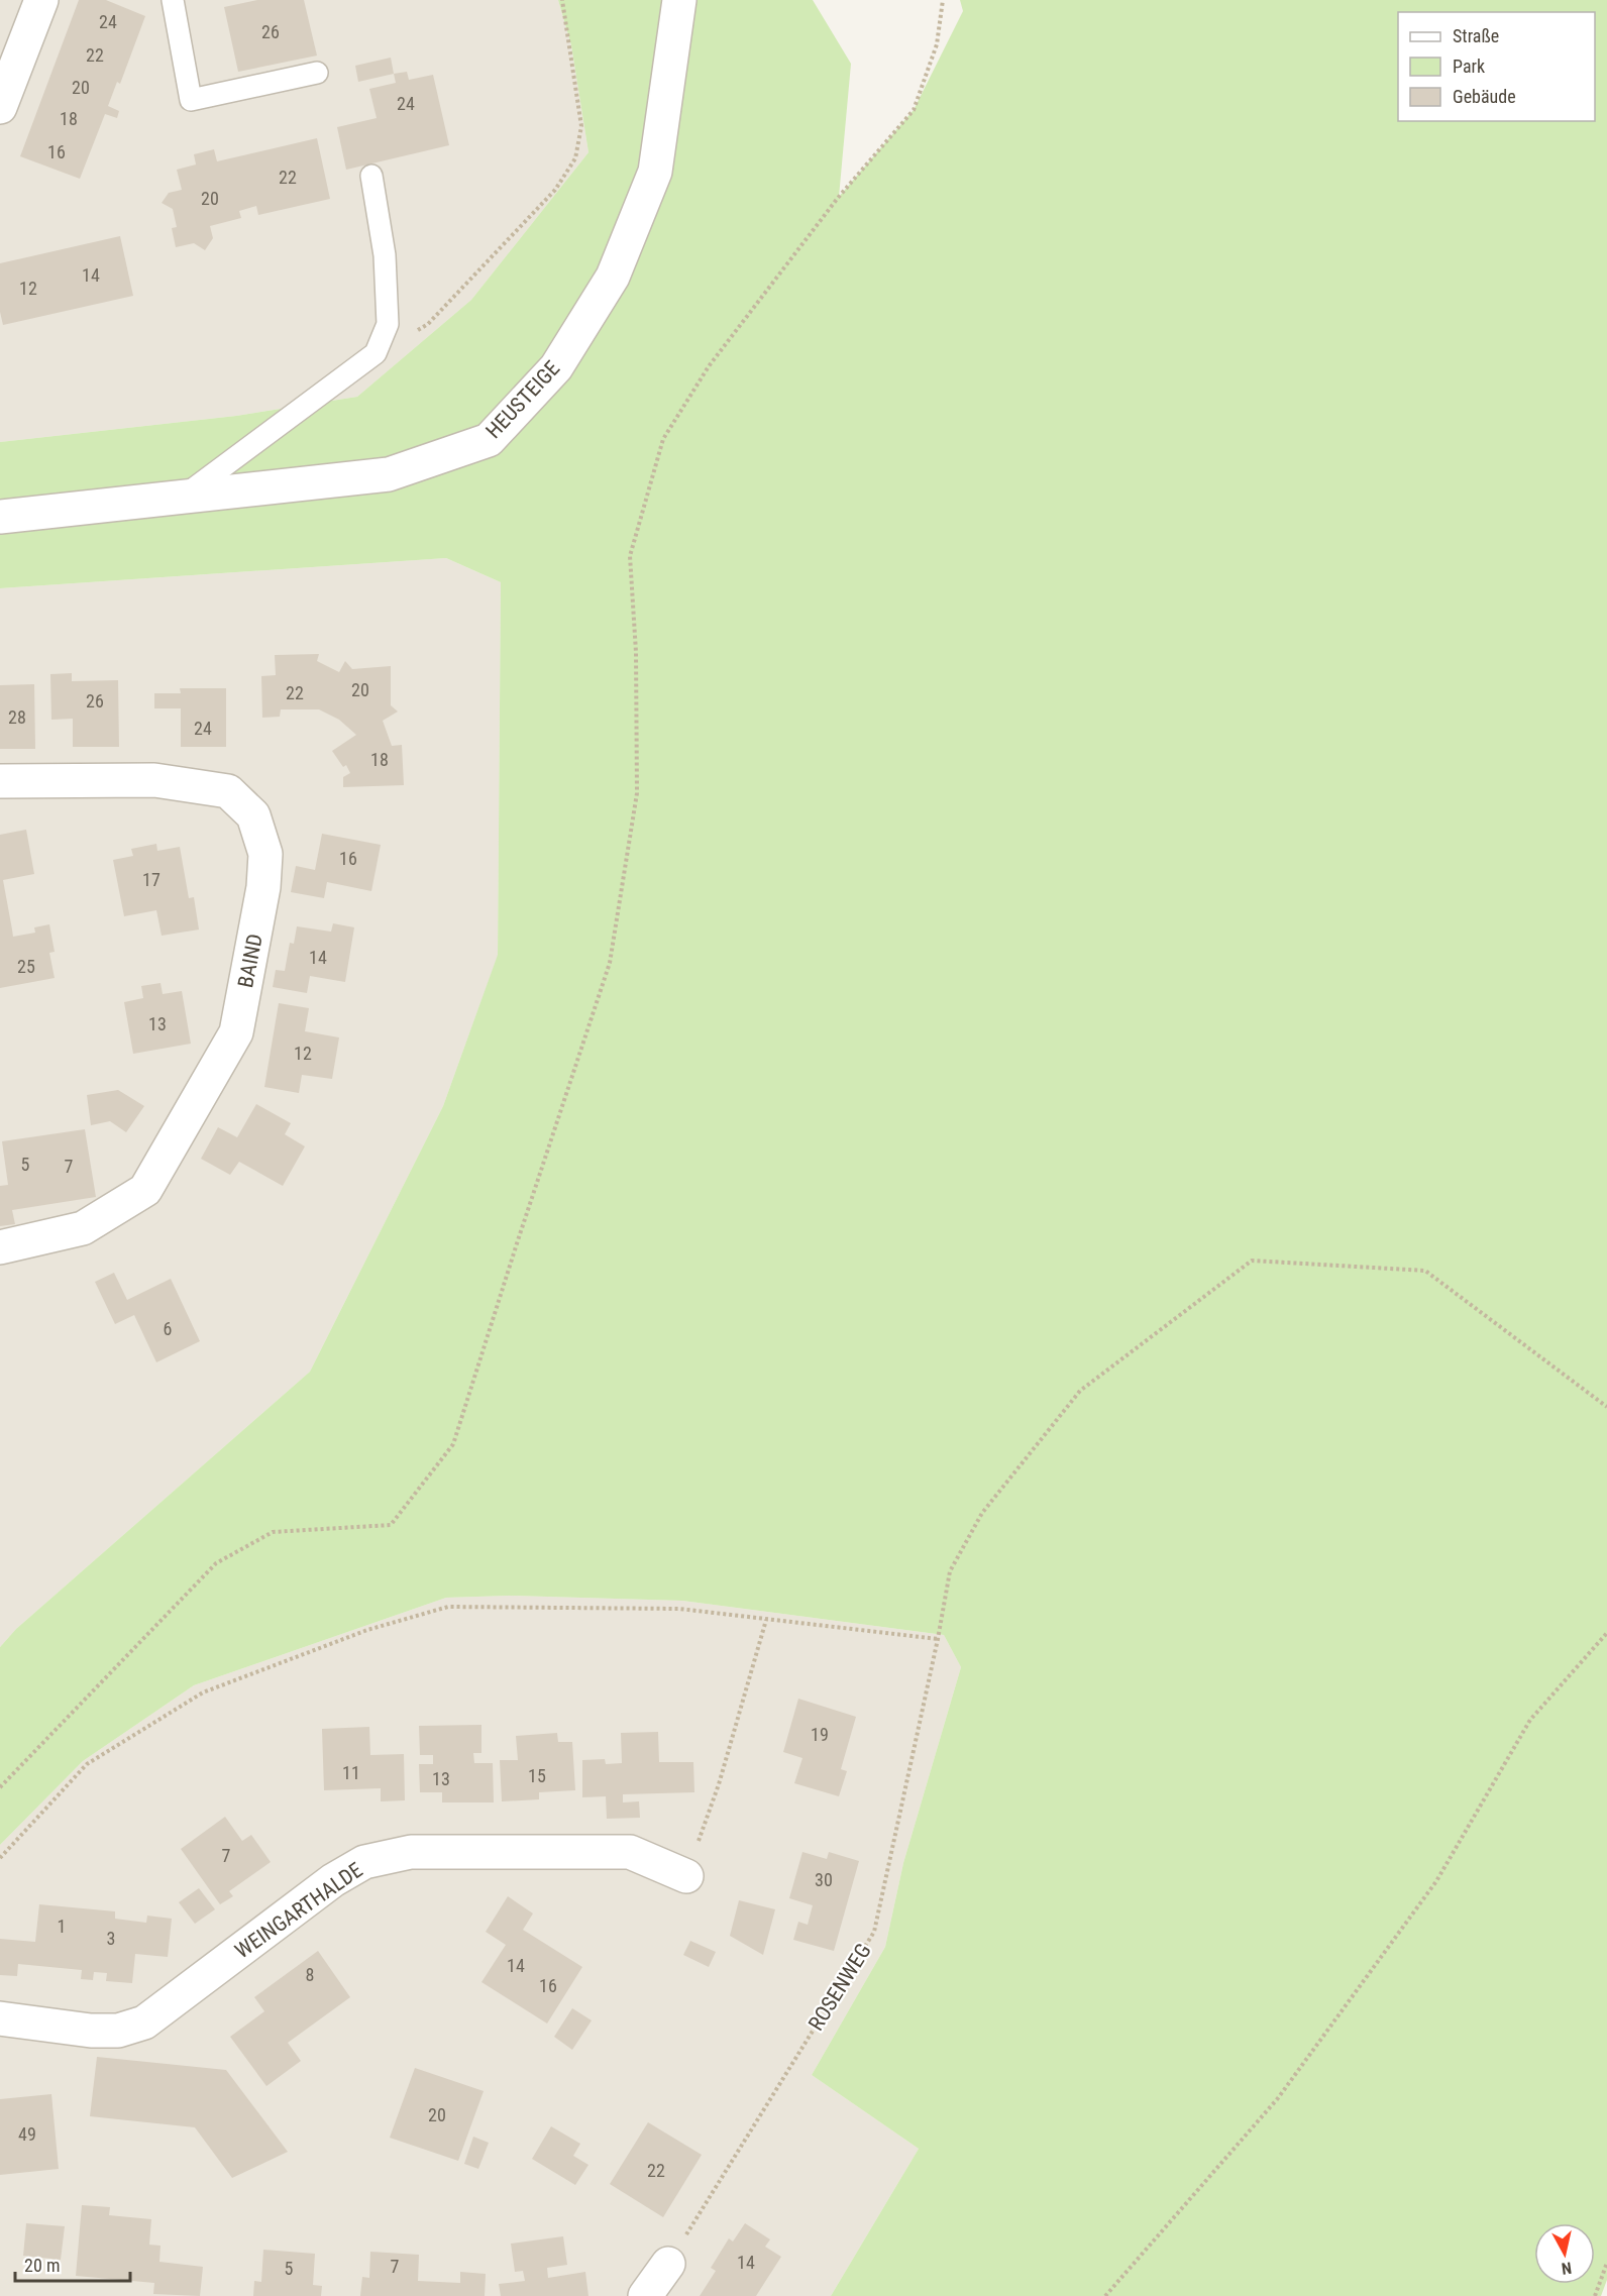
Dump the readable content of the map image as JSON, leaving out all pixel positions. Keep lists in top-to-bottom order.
{
  "streets": {
    "street": ["HEUSTEIGE", "BAIND", "WEINGARTHALDE"],
    "path": ["ROSENWEG"]
  },
  "house_numbers": [
    "24",
    "26",
    "22",
    "20",
    "24",
    "18",
    "16",
    "22",
    "20",
    "14",
    "12",
    "20",
    "22",
    "26",
    "28",
    "24",
    "18",
    "16",
    "17",
    "14",
    "25",
    "13",
    "12",
    "5",
    "7",
    "6",
    "19",
    "11",
    "15",
    "13",
    "7",
    "30",
    "1",
    "3",
    "14",
    "8",
    "16",
    "20",
    "49",
    "22",
    "14",
    "7",
    "5"
  ],
  "legend": ["Straße", "Park", "Gebäude"],
  "scale_bar": "20 m",
  "north": "bottom"
}
